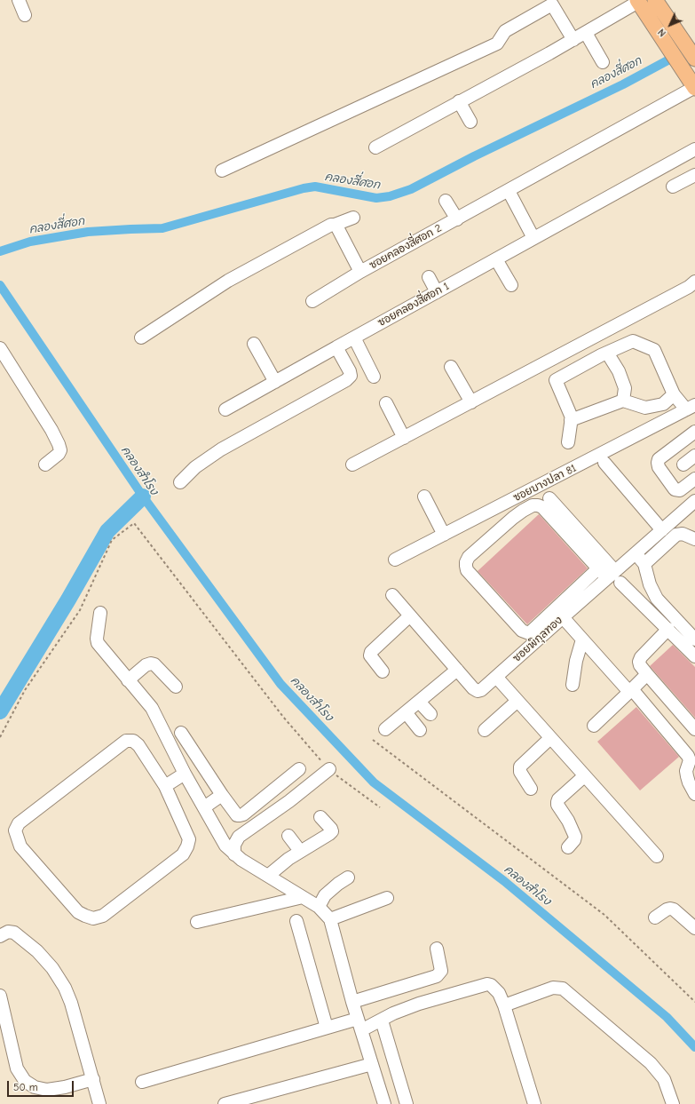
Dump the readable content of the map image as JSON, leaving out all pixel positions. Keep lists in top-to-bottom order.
{
  "streets": {
    "street": [
      "ซอยคลองสี่ศอก 2",
      "ซอยคลองสี่ศอก 1",
      "ซอยบางปลา 81",
      "ซอยพิกุลทอง"
    ]
  },
  "water": ["คลองสี่ศอก", "คลองสำโรง"],
  "scale_bar": "50 m",
  "north": "bottom left"
}
